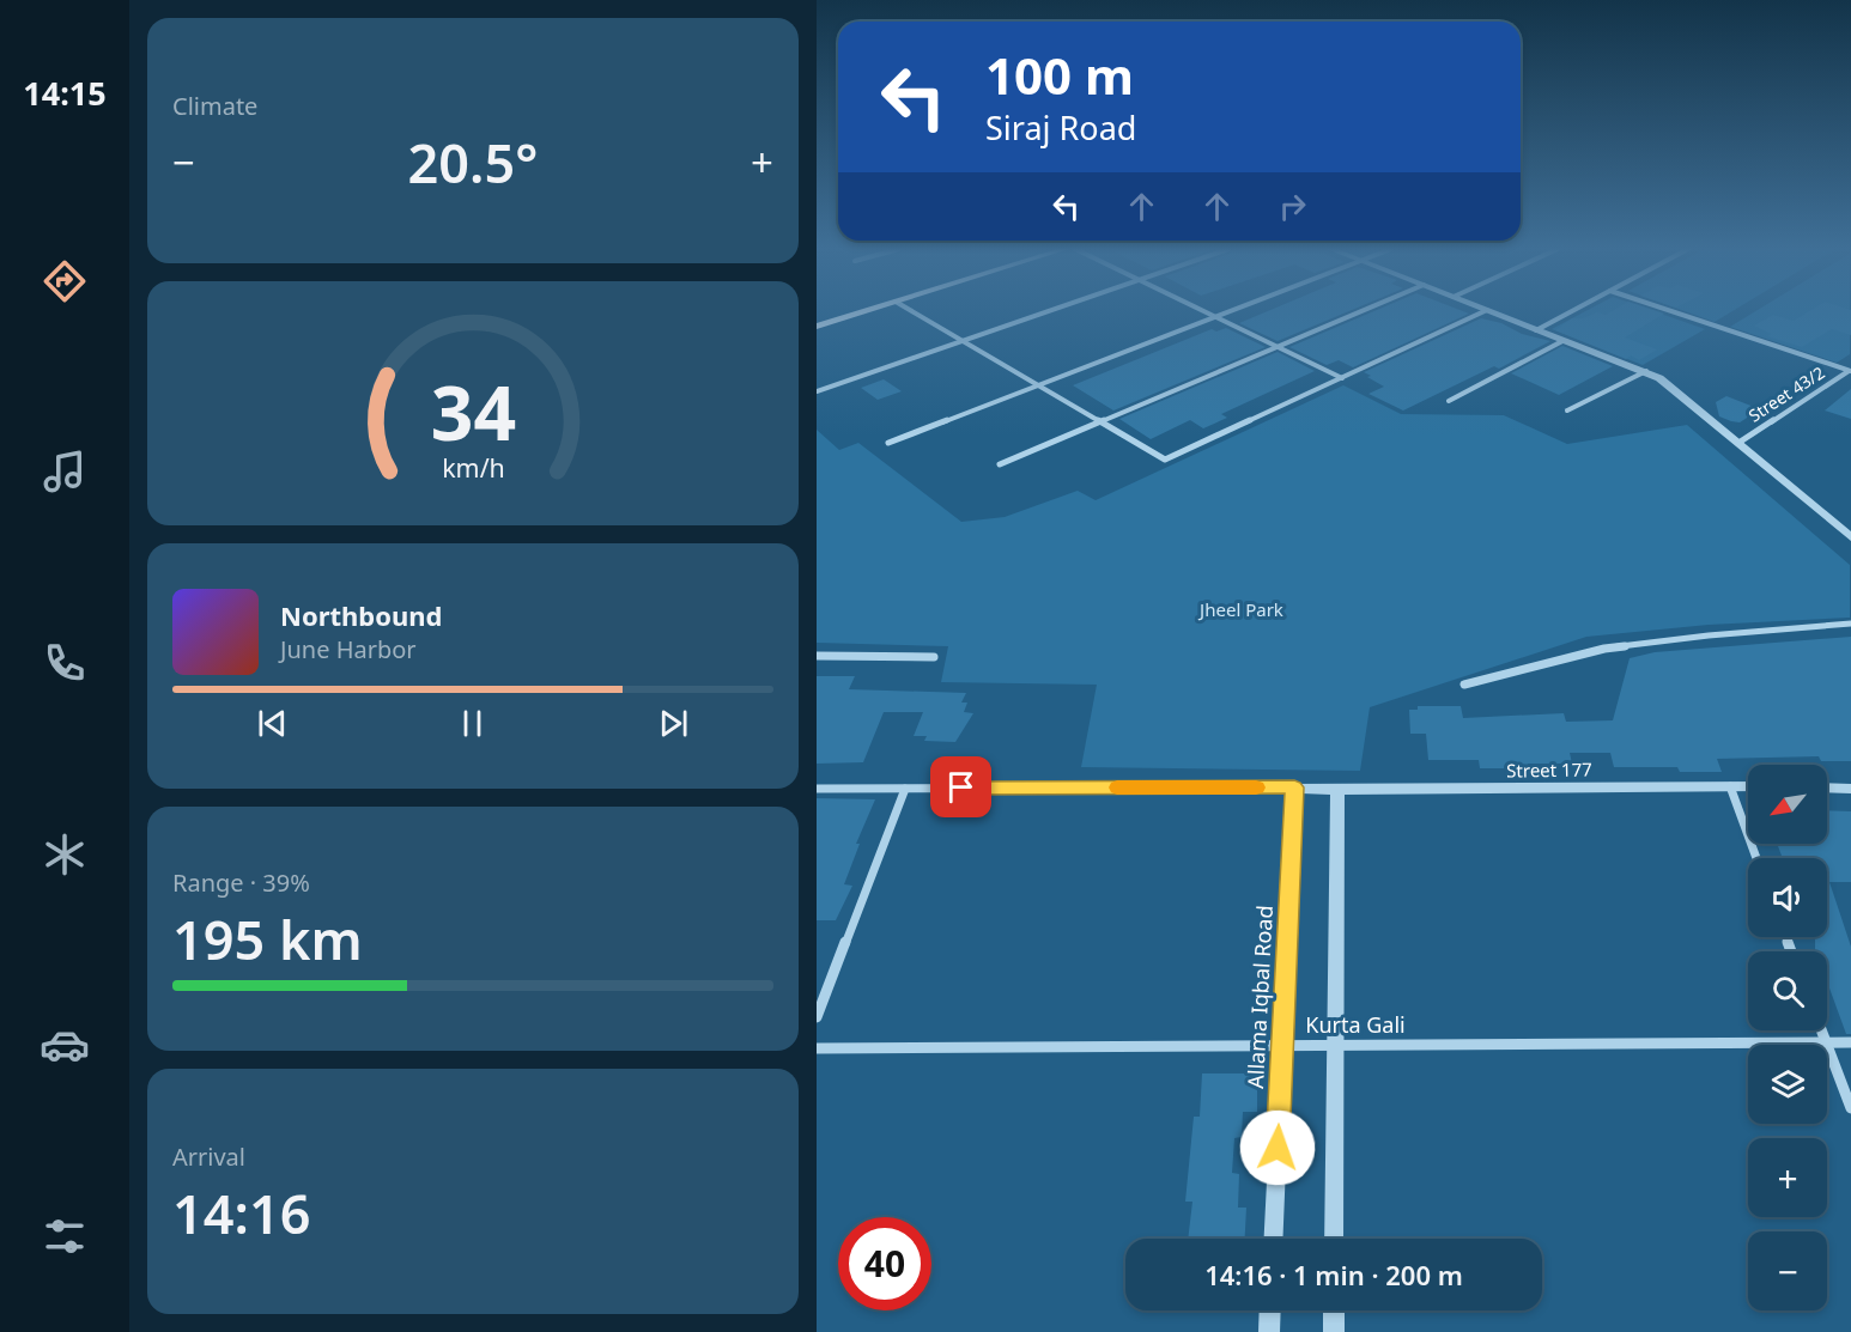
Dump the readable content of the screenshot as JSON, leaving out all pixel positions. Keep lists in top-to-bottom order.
{
  "streets": {
    "street": [
      "Street 43/2",
      "Street 177",
      "Allama Iqbal Road",
      "Kurta Gali"
    ]
  },
  "crossings": [
    ["Street 177", "Allama Iqbal Road"],
    ["Allama Iqbal Road", "Kurta Gali"]
  ],
  "parks": ["Jheel Park"],
  "north": "bottom left",
  "page": {
    "tabs": "14:15",
    "tile": [
      "Climate",
      ["Range · 39%", "195 km"],
      ["Arrival", "14:16"]
    ],
    "turn": ["100 m", "Siraj Road"],
    "heat": ["−", "20.5°", "+"],
    "song": ["Northbound", "June Harbor"],
    "map_buttons": ["+", "−"],
    "limit": "40",
    "trip": "14:16 · 1 min · 200 m",
    "gauge": ["34", "km/h"]
  }
}
